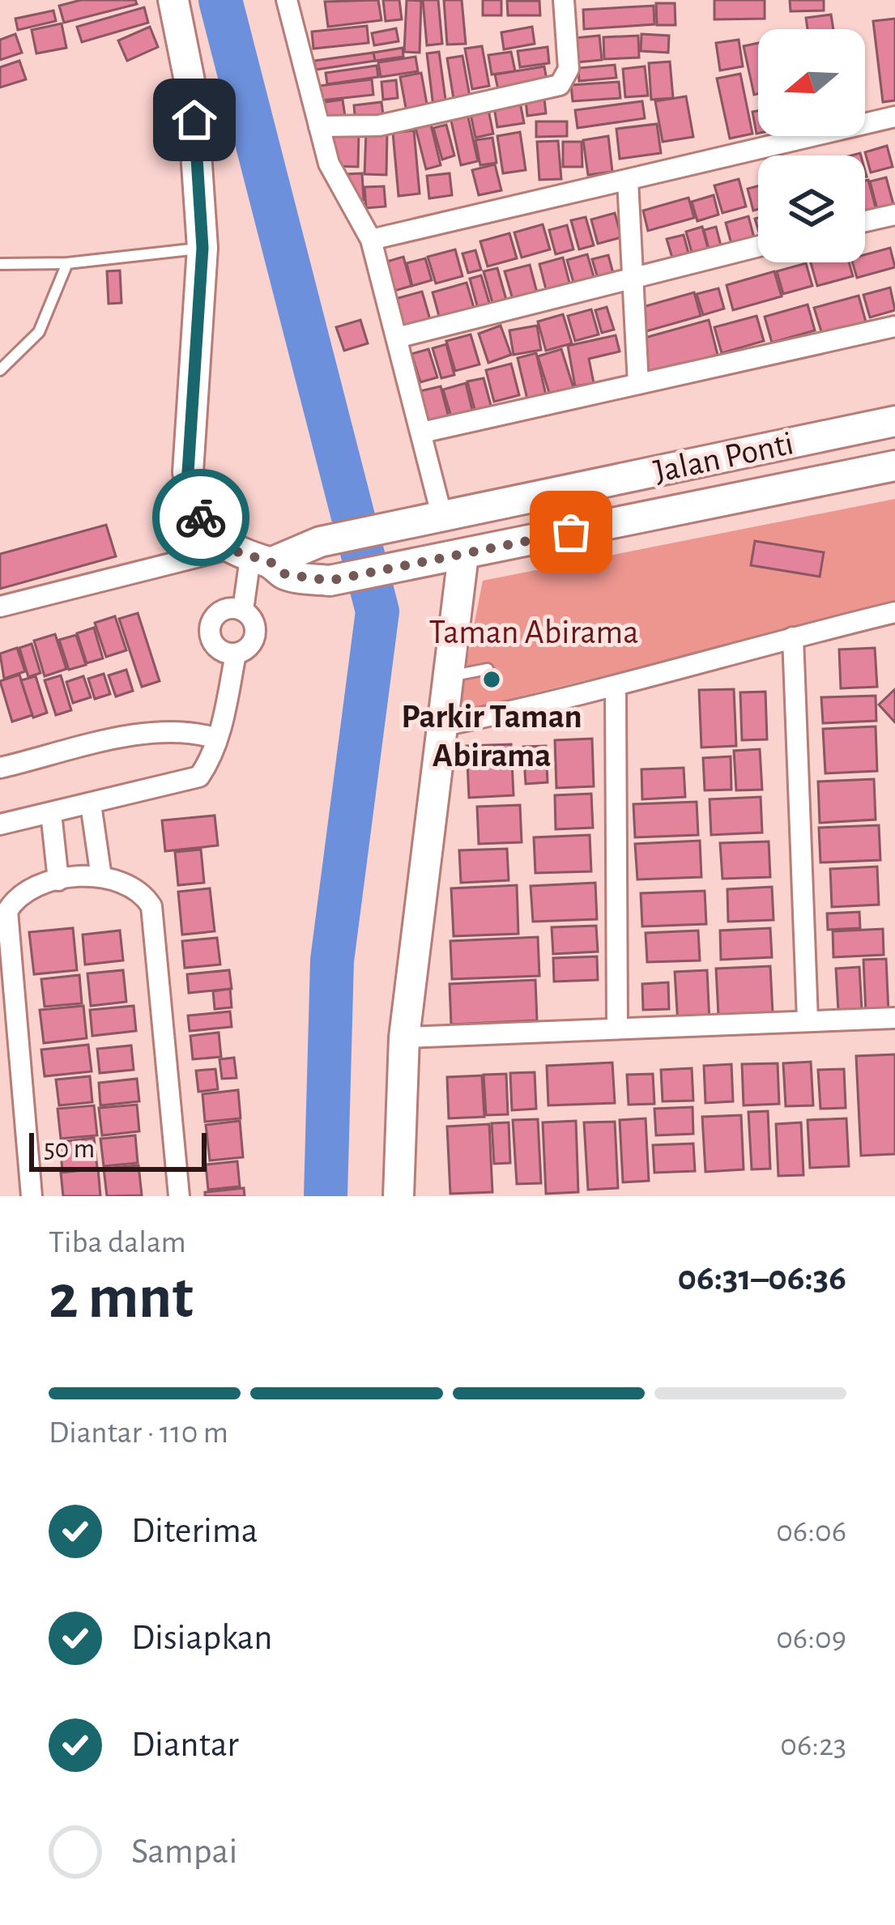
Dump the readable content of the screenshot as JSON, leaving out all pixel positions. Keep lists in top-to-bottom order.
{
  "streets": {
    "main road": ["Jalan Ponti"]
  },
  "parks": ["Taman Abirama"],
  "places": ["Parkir Taman Abirama"],
  "scale_bar": "50 m",
  "north": "left",
  "page": {
    "scale": "50 m",
    "heading": ["2 mnt", "Tiba dalam", "06:31–06:36"],
    "bar": "Diantar · 110 m",
    "list": [
      ["Diterima", "06:06"],
      ["Disiapkan", "06:09"],
      ["Diantar", "06:23"],
      "Sampai"
    ]
  }
}
